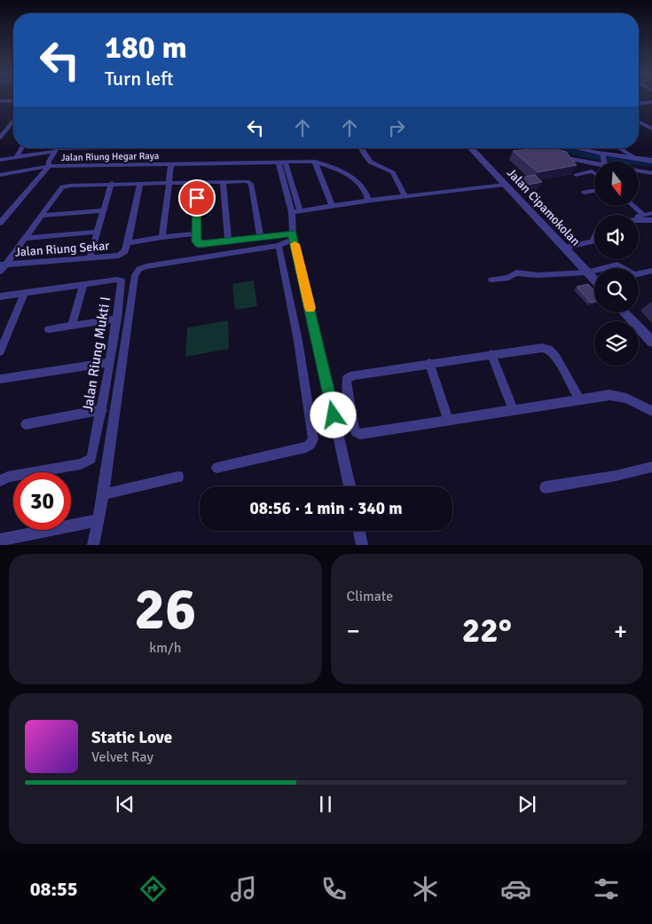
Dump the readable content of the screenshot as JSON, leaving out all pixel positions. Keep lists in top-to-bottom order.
{
  "streets": {
    "street": [
      "Jalan Riung Hegar Raya",
      "Jalan Cipamokolan",
      "Jalan Riung Sekar",
      "Jalan Riung Mukti I"
    ]
  },
  "north": "bottom",
  "page": {
    "turn": ["180 m", "Turn left"],
    "limit": "30",
    "trip": "08:56 · 1 min · 340 m",
    "tile": [
      ["26", "km/h"],
      "Climate"
    ],
    "heat": ["−", "22°", "+"],
    "song": ["Static Love", "Velvet Ray"],
    "tabs": "08:55"
  }
}
